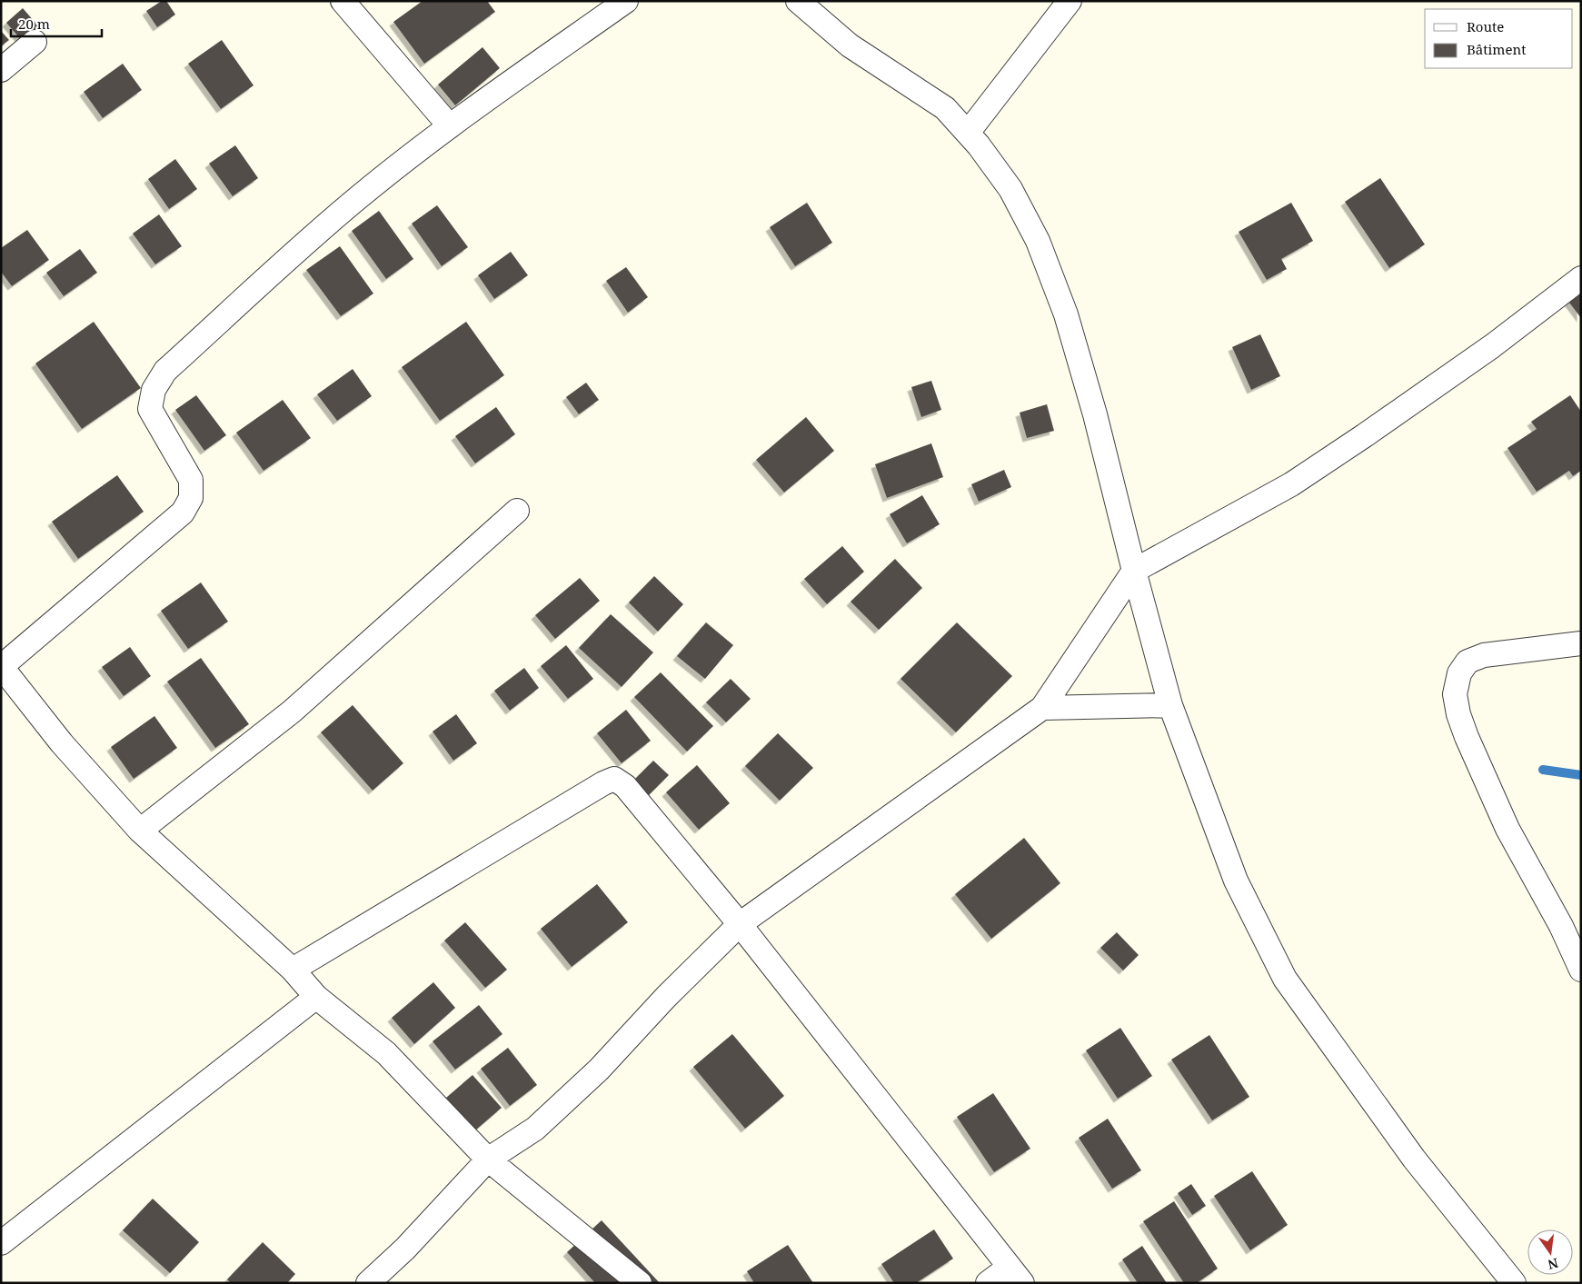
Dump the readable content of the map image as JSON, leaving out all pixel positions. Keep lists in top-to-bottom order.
{
  "legend": ["Route", "Bâtiment"],
  "scale_bar": "20 m",
  "north": "bottom"
}
